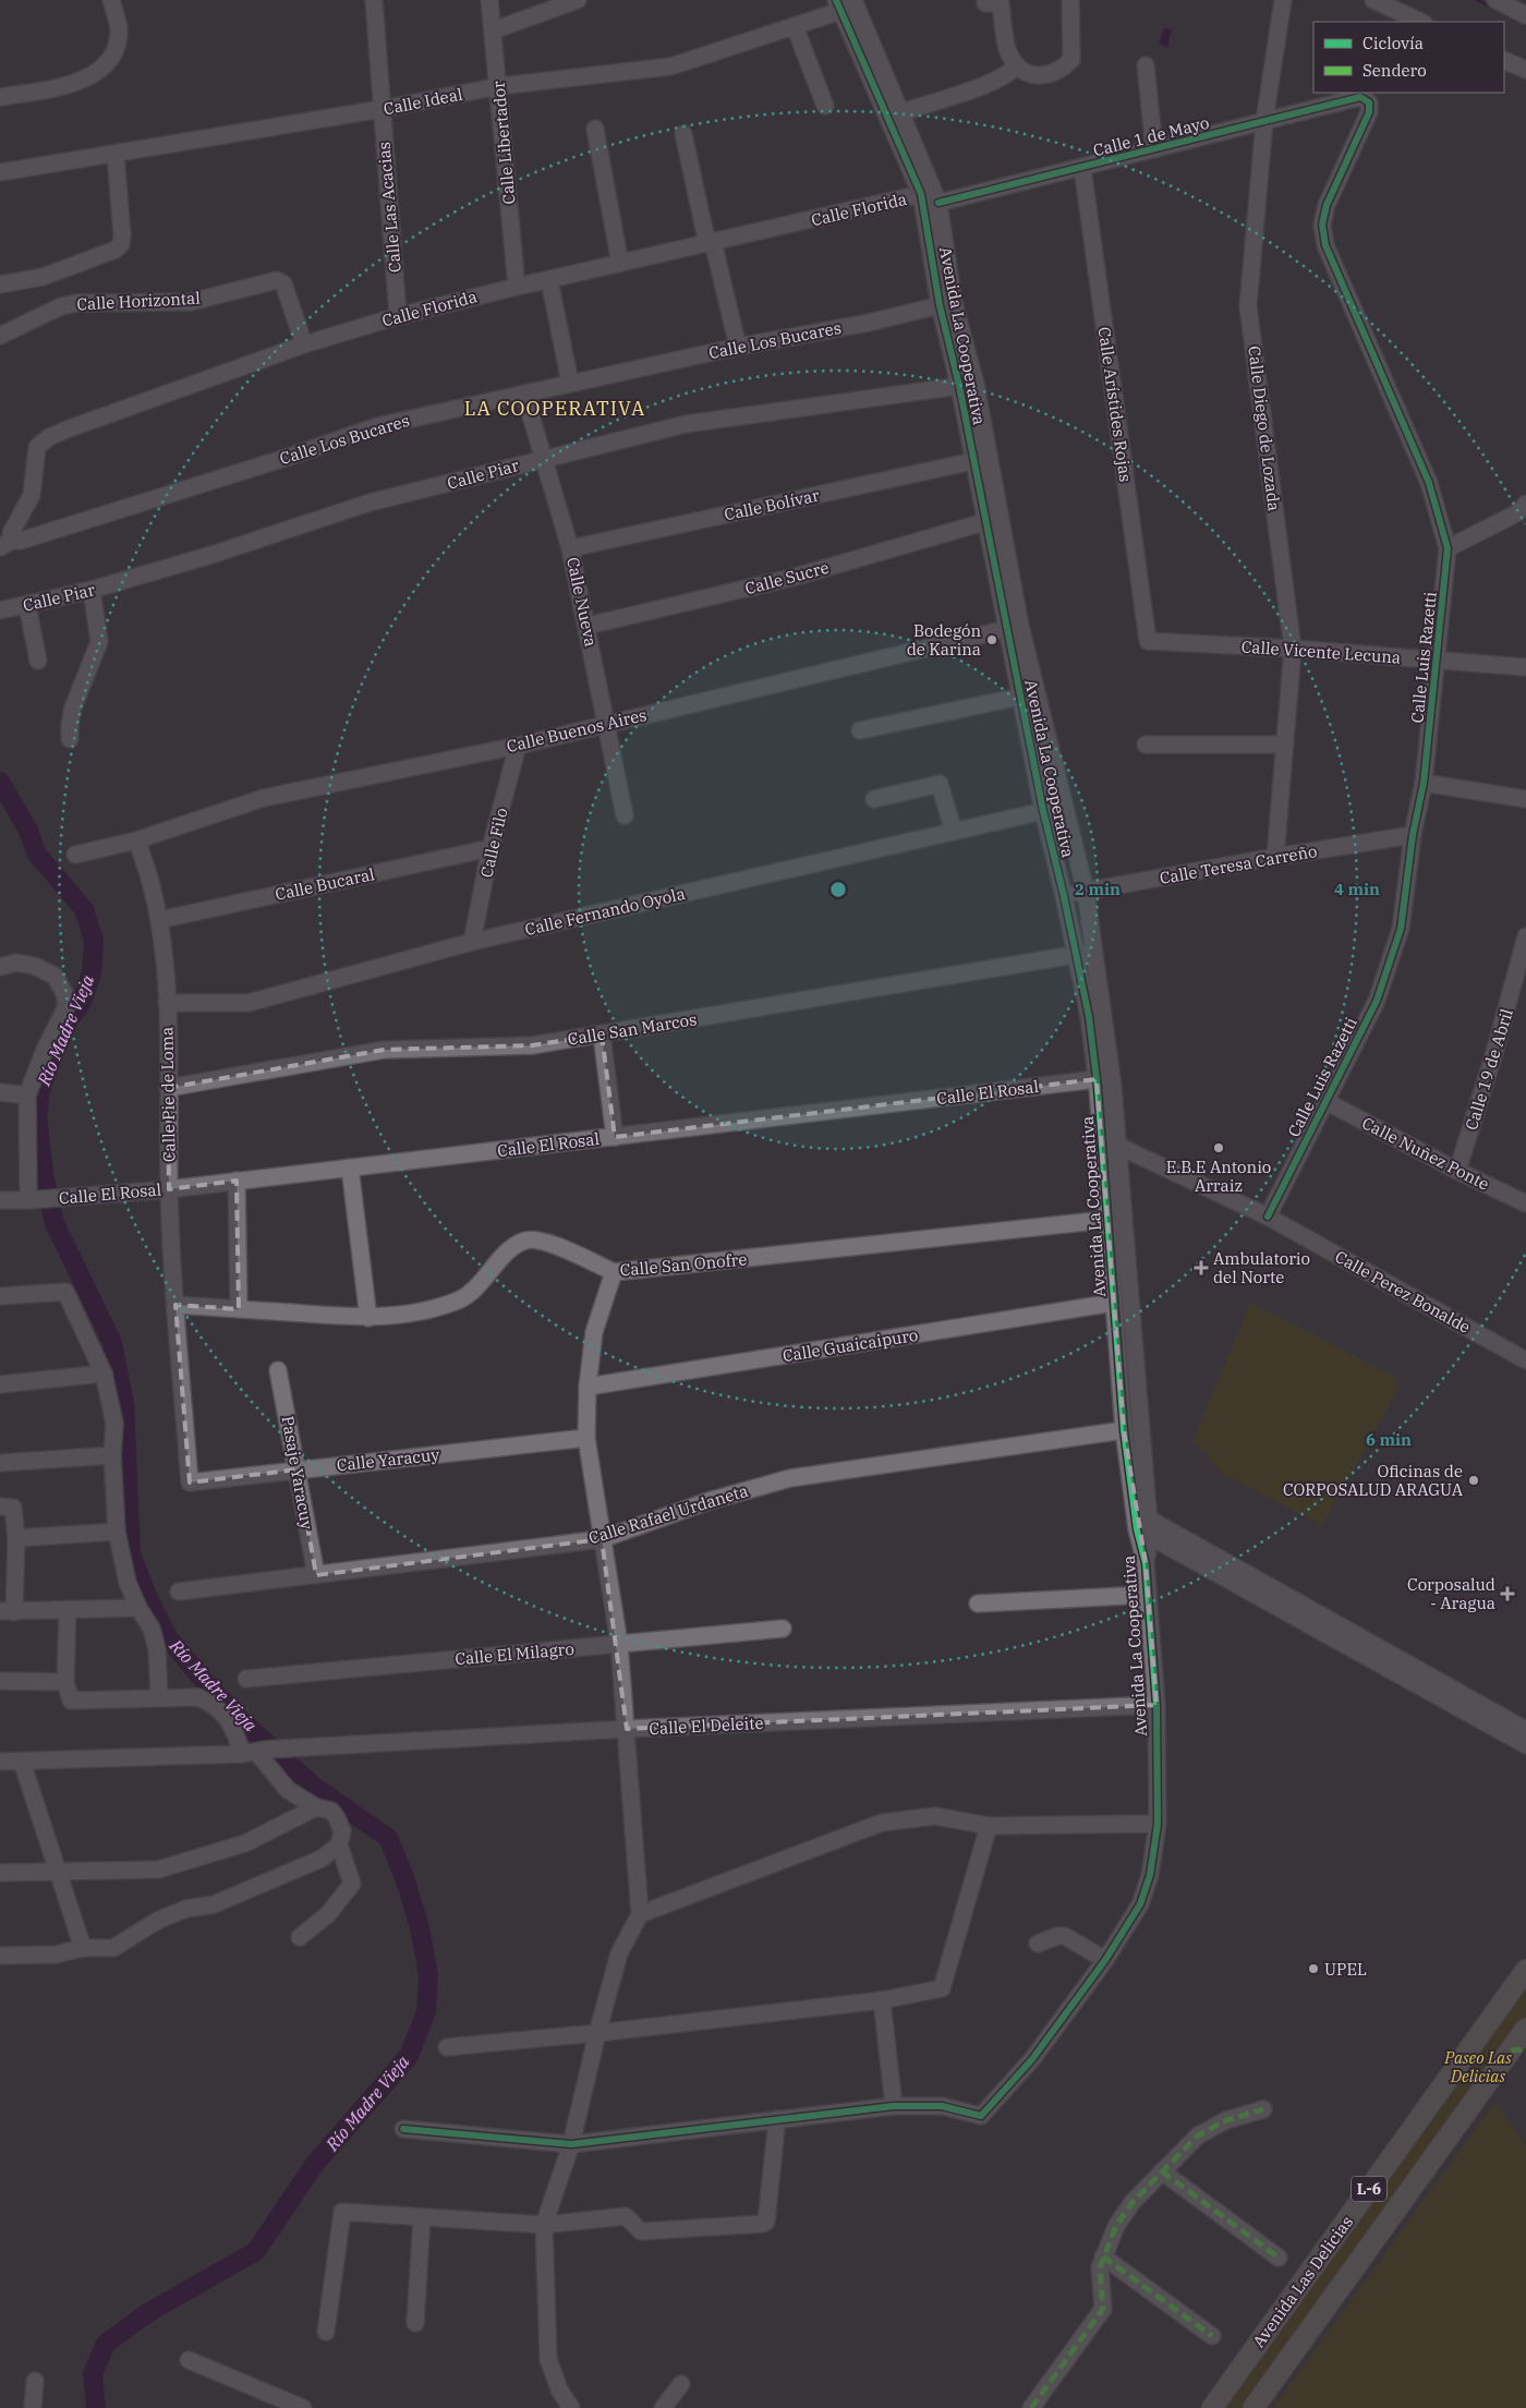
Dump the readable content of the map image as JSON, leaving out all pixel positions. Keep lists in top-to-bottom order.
{
  "streets": {
    "main road": ["L-6", "Avenida Las Delicias"],
    "street": [
      "Calle Ideal",
      "Calle 1 de Mayo",
      "Calle Libertador",
      "Calle Las Acacias",
      "Calle Florida",
      "Calle Horizontal",
      "Avenida La Cooperativa",
      "Calle Los Bucares",
      "Calle Arístides Rojas",
      "Calle Diego de Lozada",
      "Calle Piar",
      "Calle Bolívar",
      "Calle Sucre",
      "Calle Nueva",
      "Calle Vicente Lecuna",
      "Calle Luis Razetti",
      "Calle Buenos Aires",
      "Calle Filo",
      "Calle Teresa Carreño",
      "Calle Bucaral",
      "Calle Fernando Oyola",
      "Calle San Marcos",
      "Calle 19 de Abril",
      "Calle El Rosal",
      "Calle Pie de Loma",
      "Calle Nuñez Ponte",
      "Calle San Onofre",
      "Calle Perez Bonalde",
      "Calle Guaicaipuro",
      "Calle Yaracuy",
      "Pasaje Yaracuy",
      "Calle Rafael Urdaneta",
      "Calle El Milagro",
      "Calle El Deleite"
    ]
  },
  "crossings": [
    ["Calle Ideal", "Calle Libertador"],
    ["Calle Ideal", "Calle Las Acacias"],
    ["Calle Ideal", "Avenida La Cooperativa"],
    ["Calle 1 de Mayo", "Calle Florida"],
    ["Calle 1 de Mayo", "Avenida La Cooperativa"],
    ["Calle 1 de Mayo", "Calle Arístides Rojas"],
    ["Calle 1 de Mayo", "Calle Diego de Lozada"],
    ["Calle 1 de Mayo", "Calle Luis Razetti"],
    ["Calle Libertador", "Calle Florida"],
    ["Calle Las Acacias", "Calle Florida"],
    ["Calle Florida", "Calle Horizontal"],
    ["Calle Florida", "Avenida La Cooperativa"],
    ["Calle Florida", "Calle Los Bucares"],
    ["Avenida La Cooperativa", "Calle Los Bucares"],
    ["Avenida La Cooperativa", "Calle Piar"],
    ["Avenida La Cooperativa", "Calle Bolívar"],
    ["Avenida La Cooperativa", "Calle Sucre"],
    ["Avenida La Cooperativa", "Calle Buenos Aires"],
    ["Avenida La Cooperativa", "Calle Teresa Carreño"],
    ["Avenida La Cooperativa", "Calle Fernando Oyola"],
    ["Avenida La Cooperativa", "Calle San Marcos"],
    ["Avenida La Cooperativa", "Calle El Rosal"],
    ["Avenida La Cooperativa", "Calle San Onofre"],
    ["Avenida La Cooperativa", "Calle Perez Bonalde"],
    ["Avenida La Cooperativa", "Calle Guaicaipuro"],
    ["Avenida La Cooperativa", "Calle Rafael Urdaneta"],
    ["Avenida La Cooperativa", "Calle El Deleite"],
    ["Calle Los Bucares", "Calle Nueva"],
    ["Calle Arístides Rojas", "Calle Vicente Lecuna"],
    ["Calle Diego de Lozada", "Calle Vicente Lecuna"],
    ["Calle Diego de Lozada", "Calle Teresa Carreño"],
    ["Calle Piar", "Calle Nueva"],
    ["Calle Bolívar", "Calle Nueva"],
    ["Calle Sucre", "Calle Nueva"],
    ["Calle Nueva", "Calle Buenos Aires"],
    ["Calle Vicente Lecuna", "Calle Luis Razetti"],
    ["Calle Luis Razetti", "Calle Teresa Carreño"],
    ["Calle Luis Razetti", "Calle Nuñez Ponte"],
    ["Calle Luis Razetti", "Calle Perez Bonalde"],
    ["Calle Buenos Aires", "Calle Filo"],
    ["Calle Buenos Aires", "Calle Pie de Loma"],
    ["Calle Filo", "Calle Bucaral"],
    ["Calle Filo", "Calle Fernando Oyola"],
    ["Calle Bucaral", "Calle Pie de Loma"],
    ["Calle Fernando Oyola", "Calle Pie de Loma"],
    ["Calle San Marcos", "Calle Pie de Loma"],
    ["Calle 19 de Abril", "Calle Nuñez Ponte"],
    ["Calle El Rosal", "Calle Pie de Loma"],
    ["Calle Pie de Loma", "Calle San Onofre"],
    ["Calle Pie de Loma", "Calle Yaracuy"],
    ["Calle Yaracuy", "Pasaje Yaracuy"],
    ["Pasaje Yaracuy", "Calle Rafael Urdaneta"]
  ],
  "districts": ["LA COOPERATIVA"],
  "water": ["Río Madre Vieja"],
  "parks": ["Paseo Las Delicias"],
  "places": {
    "other": [
      "Bodegón de Karina",
      "E.B.E Antonio Arraiz",
      "Oficinas de CORPOSALUD ARAGUA",
      "UPEL"
    ],
    "health": ["Ambulatorio del Norte", "Corposalud - Aragua"]
  },
  "legend": ["Ciclovía", "Sendero"],
  "rings": ["2 min", "4 min", "6 min"]
}
